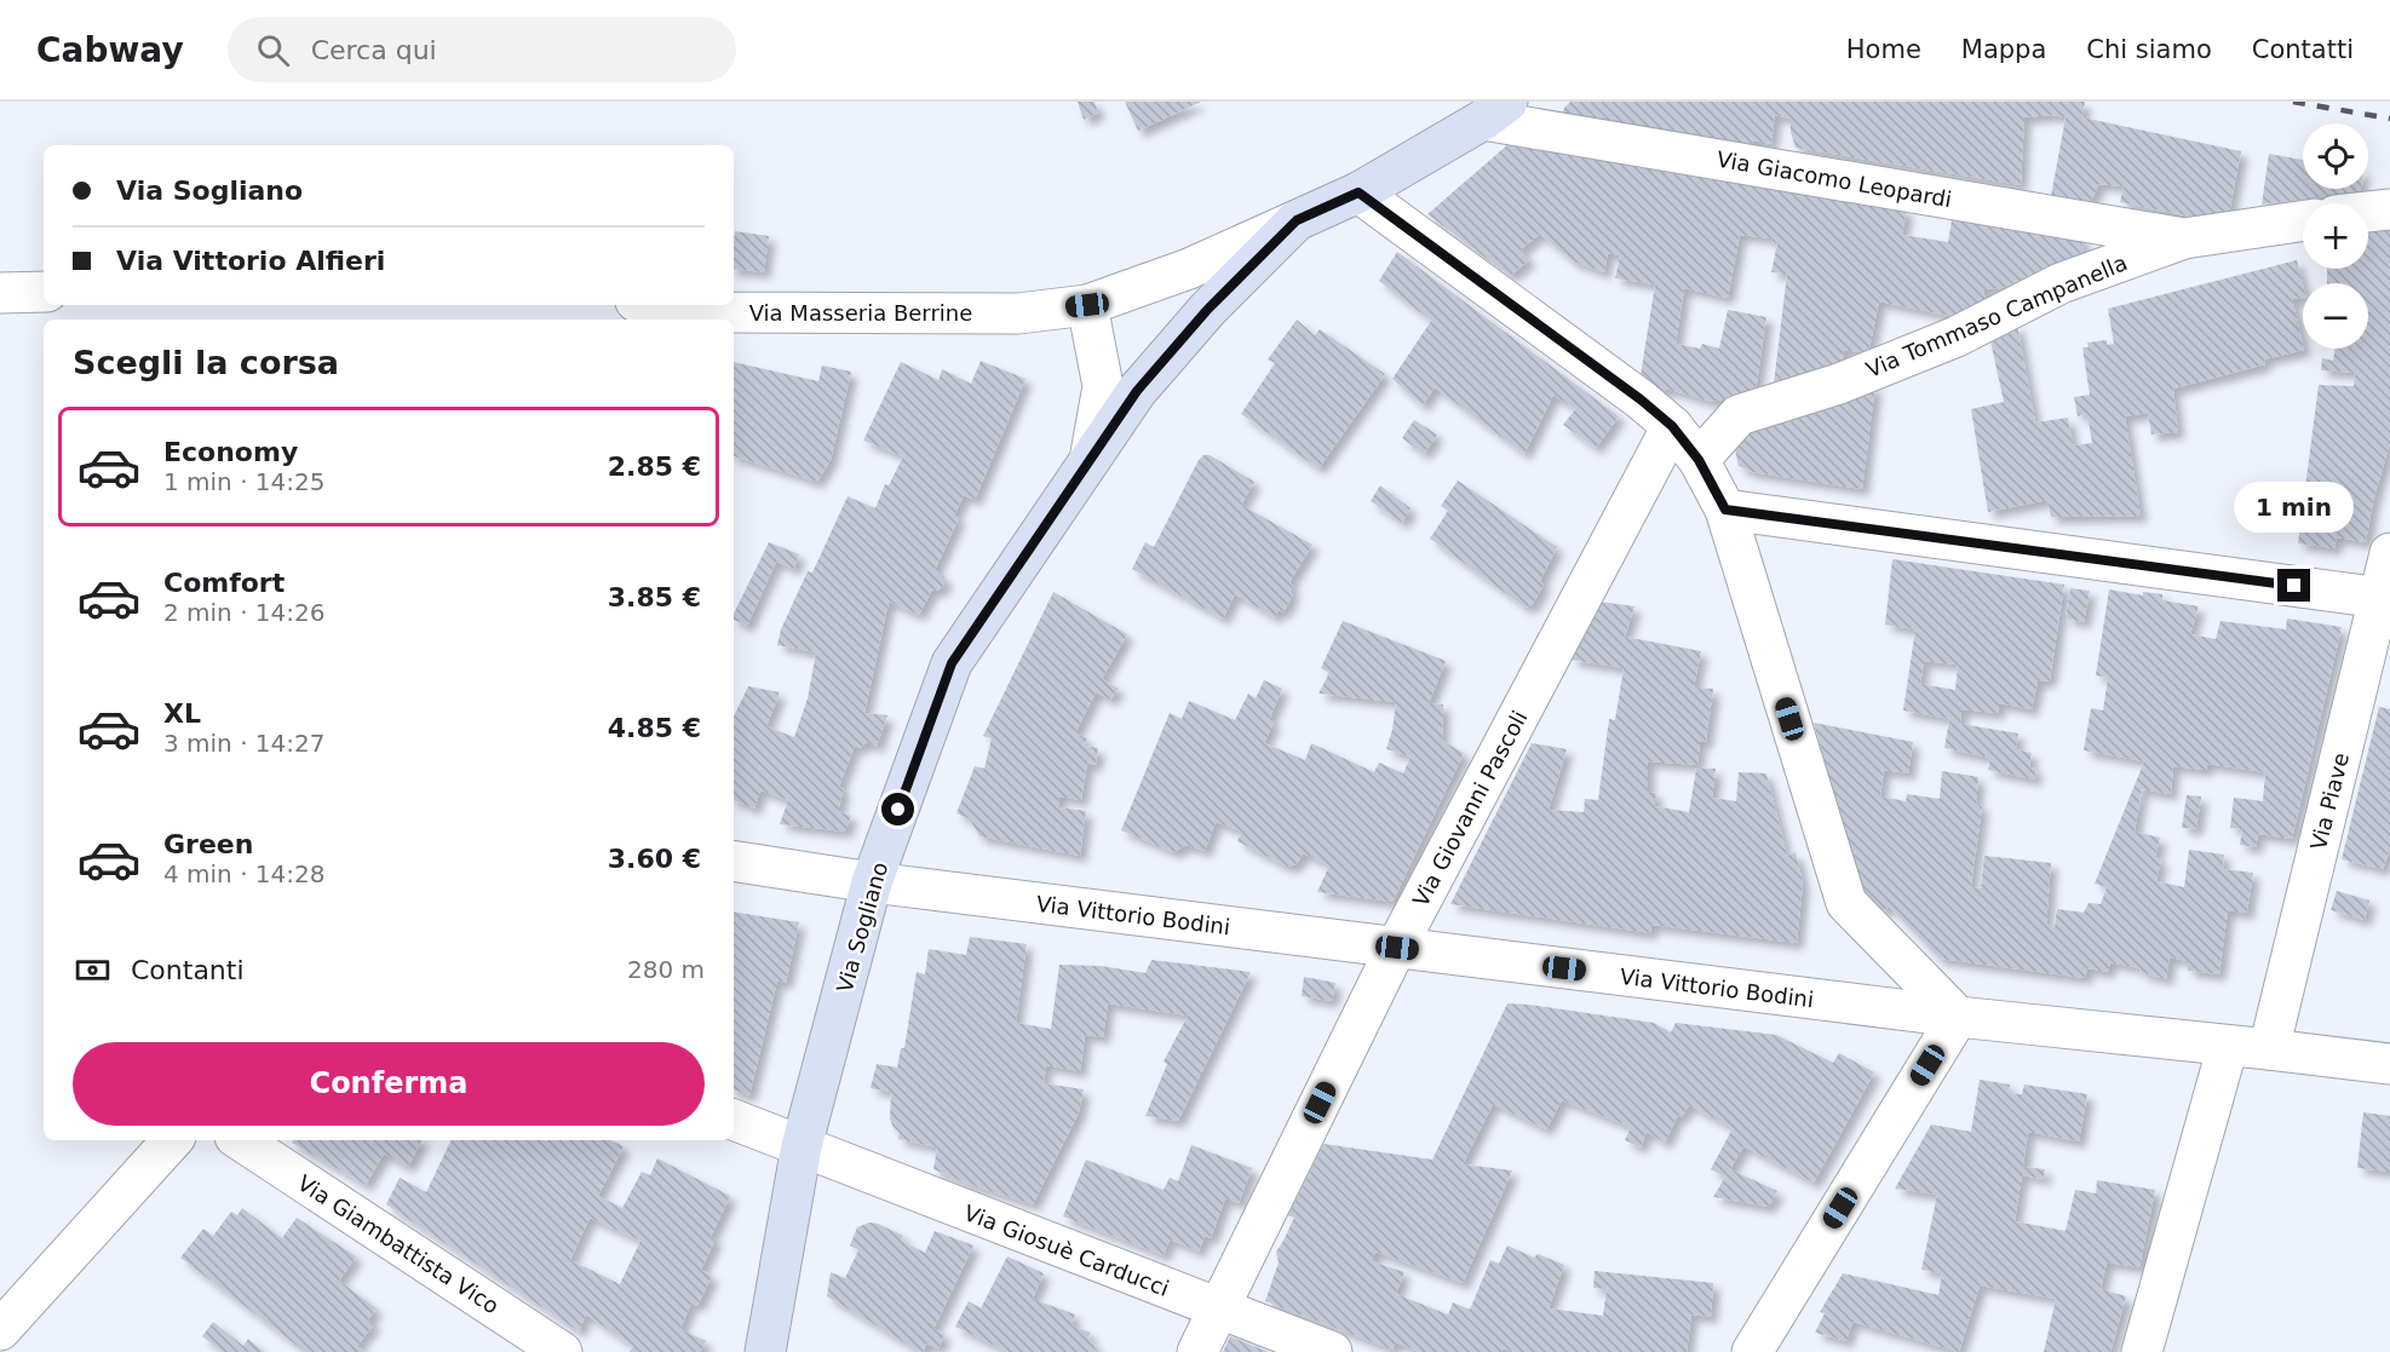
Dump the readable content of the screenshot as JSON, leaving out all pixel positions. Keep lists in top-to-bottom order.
{
  "streets": {
    "street": [
      "Via Giacomo Leopardi",
      "Via Masseria Berrine",
      "Via Tommaso Campanella",
      "Via Piave",
      "Via Giovanni Pascoli",
      "Via Vittorio Bodini",
      "Via Sogliano",
      "Via Giambattista Vico",
      "Via Giosuè Carducci"
    ]
  },
  "crossings": [
    ["Via Giacomo Leopardi", "Via Tommaso Campanella"],
    ["Via Giacomo Leopardi", "Via Sogliano"],
    ["Via Masseria Berrine", "Via Sogliano"],
    ["Via Piave", "Via Vittorio Bodini"],
    ["Via Giovanni Pascoli", "Via Vittorio Bodini"],
    ["Via Giovanni Pascoli", "Via Giosuè Carducci"],
    ["Via Vittorio Bodini", "Via Sogliano"],
    ["Via Sogliano", "Via Giosuè Carducci"]
  ],
  "page": {
    "header": "Cabway",
    "search": "Cerca qui",
    "nav": [
      "Home",
      "Mappa",
      "Chi siamo",
      "Contatti"
    ],
    "map_buttons": ["+", "−"],
    "banner": ["Via Sogliano", "Via Vittorio Alfieri"],
    "heading": "Scegli la corsa",
    "list": [
      {
        "name": "Economy",
        "note": "1 min · 14:25",
        "value": "2.85 €"
      },
      {
        "name": "Comfort",
        "note": "2 min · 14:26",
        "value": "3.85 €"
      },
      {
        "name": "XL",
        "note": "3 min · 14:27",
        "value": "4.85 €"
      },
      {
        "name": "Green",
        "note": "4 min · 14:28",
        "value": "3.60 €"
      }
    ],
    "bubble": "1 min",
    "pay": ["Contanti", "280 m"],
    "buttons": "Conferma"
  }
}
